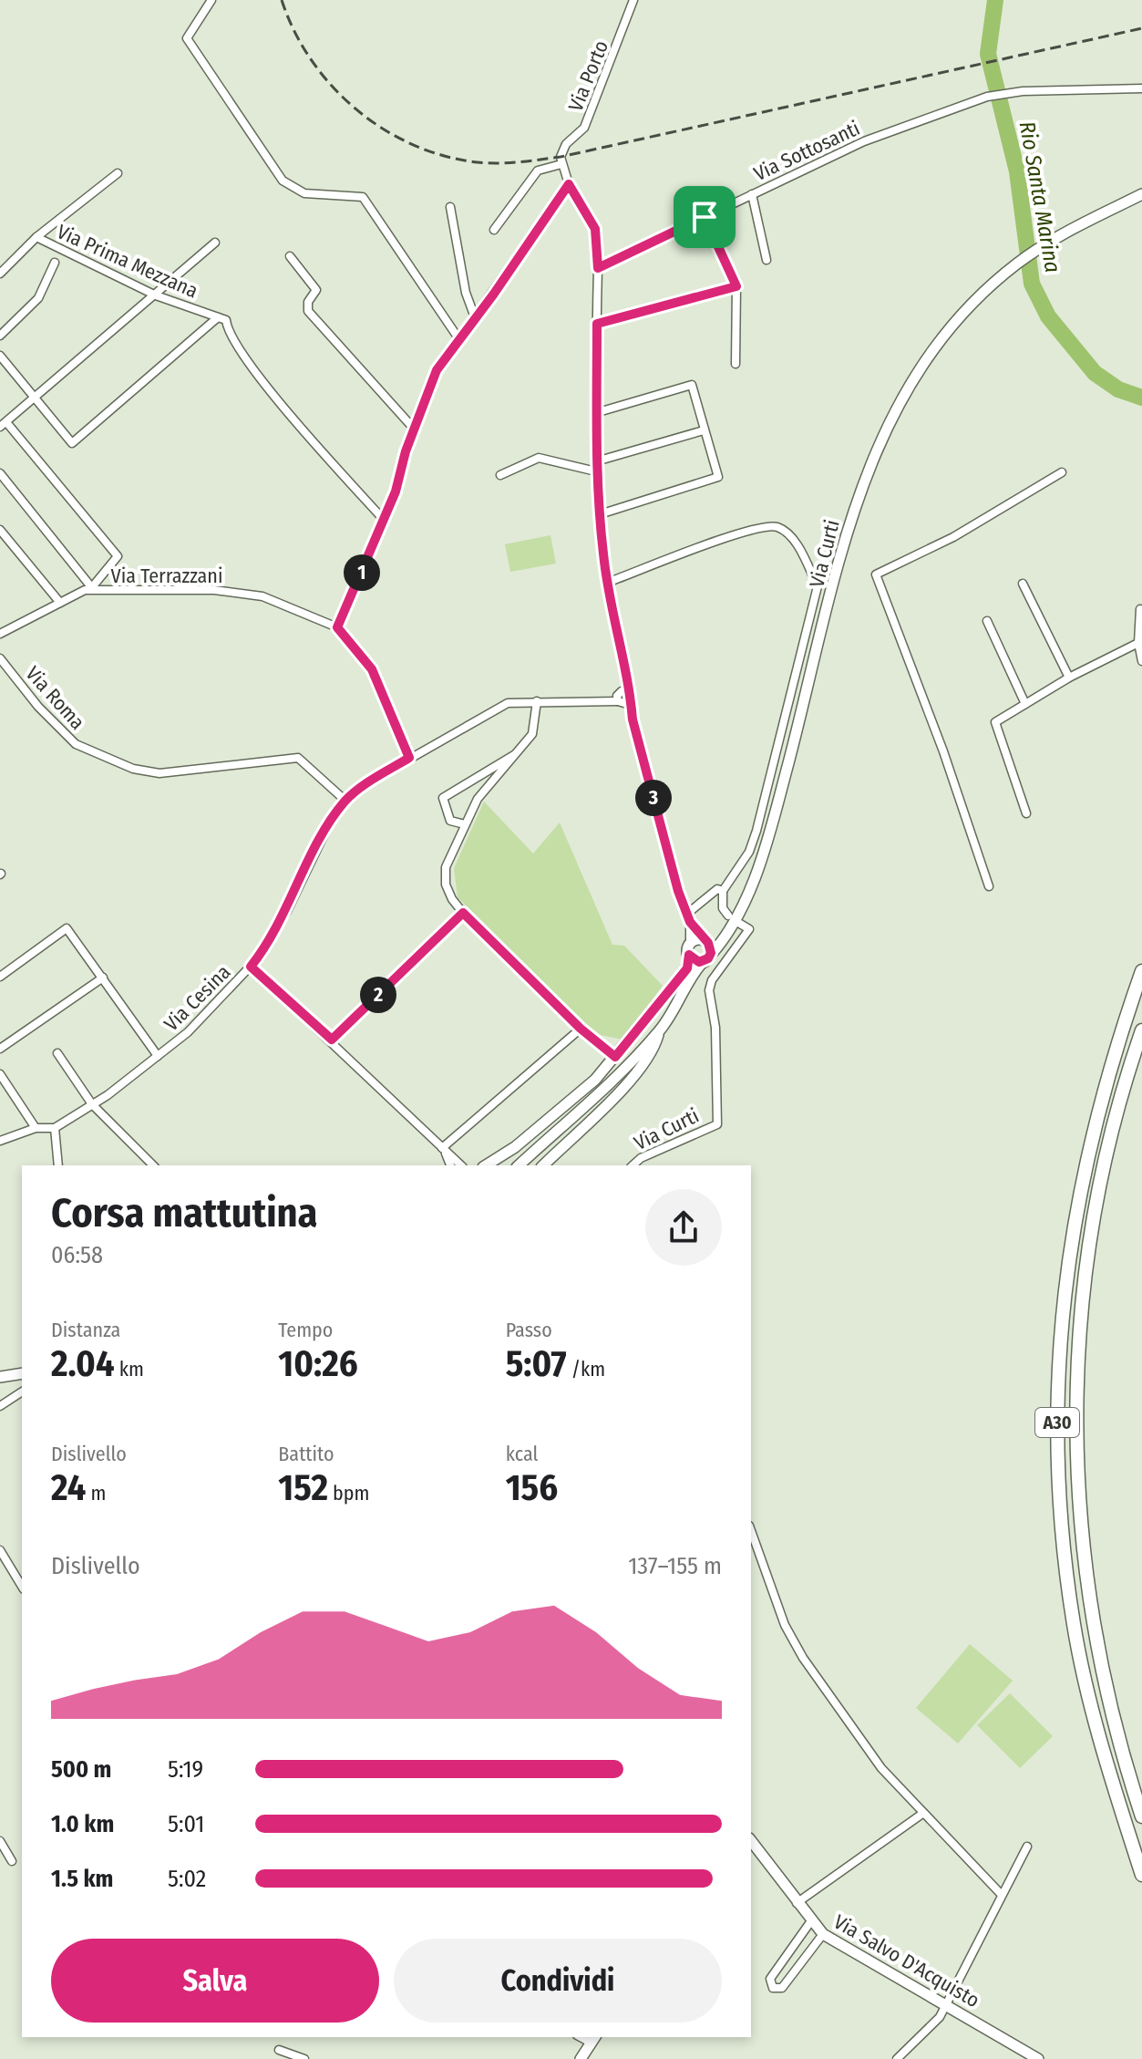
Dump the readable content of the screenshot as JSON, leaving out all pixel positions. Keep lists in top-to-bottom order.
{
  "streets": {
    "highway": ["A30"],
    "main road": ["Via Curti", "Via Salvo D'Acquisto"],
    "street": [
      "Via Porto",
      "Via Sottosanti",
      "Via Prima Mezzana",
      "Via Terrazzani",
      "Via Roma",
      "Via Cesina"
    ]
  },
  "crossings": [
    ["Via Roma", "Via Cesina"]
  ],
  "water": ["Rio Santa Marina"],
  "page": {
    "pins": ["1", "3", "2"],
    "heading": ["Corsa mattutina", "06:58"],
    "stats": [
      ["Distanza", "2.04 km"],
      ["Tempo", "10:26"],
      ["Passo", "5:07 /km"],
      ["Dislivello", "24 m"],
      ["Battito", "152 bpm"],
      ["kcal", "156"]
    ],
    "chart": ["Dislivello", "137–155 m"],
    "list": [
      {
        "name": "500 m",
        "note": "5:19"
      },
      {
        "name": "1.0 km",
        "note": "5:01"
      },
      {
        "name": "1.5 km",
        "note": "5:02"
      }
    ],
    "buttons": ["Salva", "Condividi"]
  }
}
